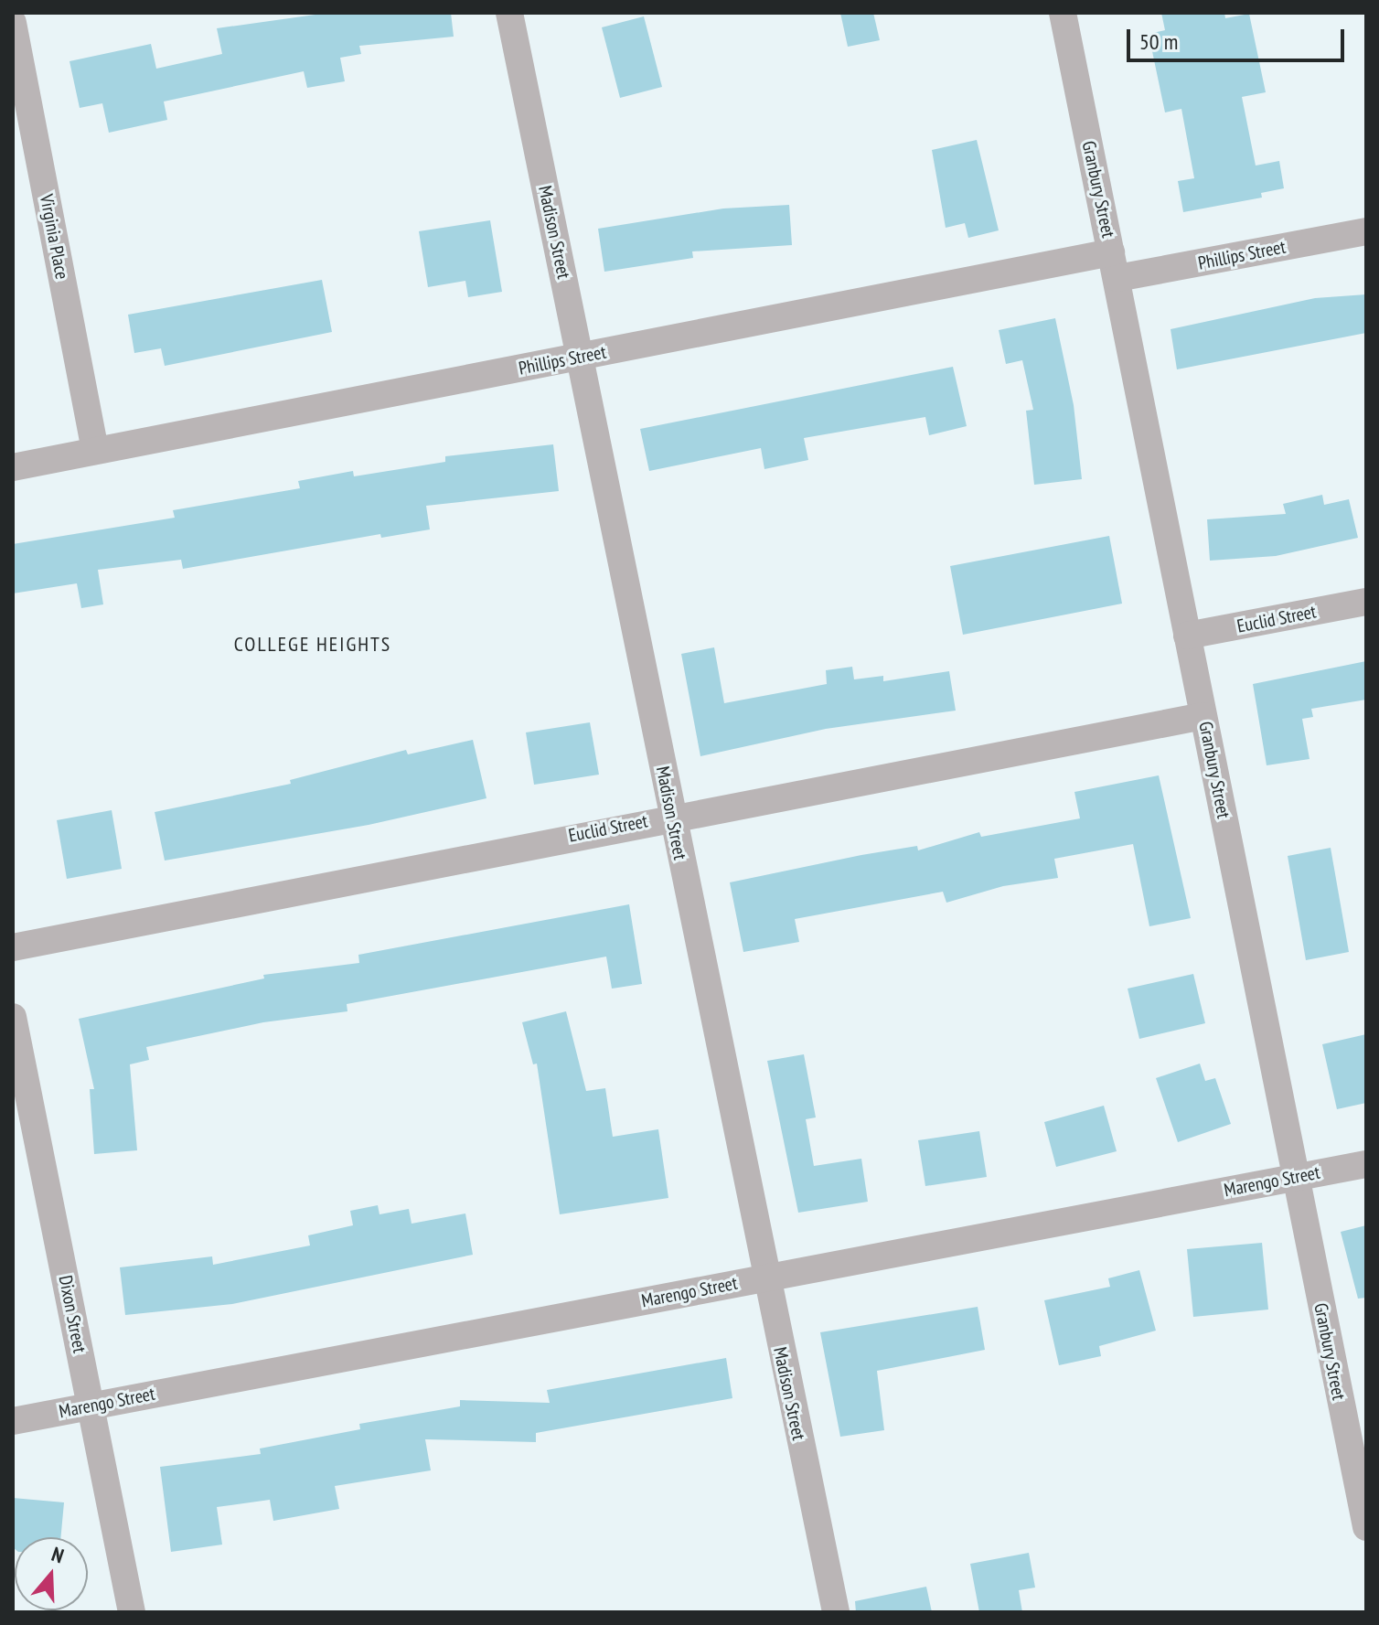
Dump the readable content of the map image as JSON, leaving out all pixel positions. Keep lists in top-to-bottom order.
{
  "streets": {
    "street": [
      "Granbury Street",
      "Madison Street",
      "Virginia Place",
      "Phillips Street",
      "Euclid Street",
      "Marengo Street",
      "Dixon Street"
    ]
  },
  "crossings": [
    ["Granbury Street", "Phillips Street"],
    ["Granbury Street", "Euclid Street"],
    ["Granbury Street", "Marengo Street"],
    ["Madison Street", "Phillips Street"],
    ["Madison Street", "Euclid Street"],
    ["Madison Street", "Marengo Street"],
    ["Virginia Place", "Phillips Street"],
    ["Marengo Street", "Dixon Street"]
  ],
  "districts": ["COLLEGE HEIGHTS"],
  "scale_bar": "50 m",
  "north": "top"
}
